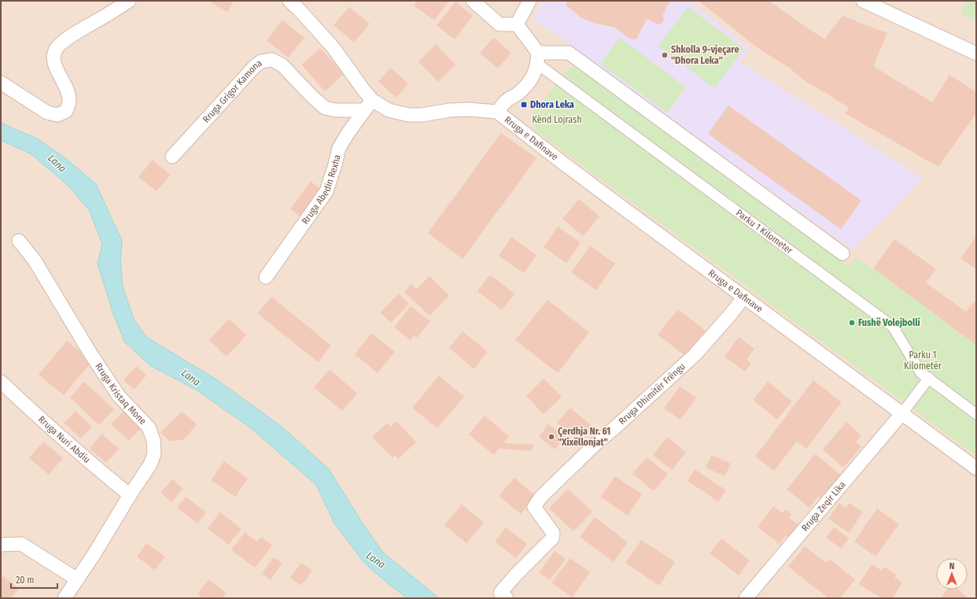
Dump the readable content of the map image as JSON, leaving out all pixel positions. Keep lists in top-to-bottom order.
{
  "streets": {
    "street": [
      "Rruga Grigor Kamona",
      "Rruga e Dafinave",
      "Rruga Abedin Rexha",
      "Parku 1 Kilometer",
      "Rruga Kristaq Mone",
      "Rruga Dhimitër Frëngu",
      "Rruga Nuri Abdiu",
      "Rruga Zeqir Lika"
    ]
  },
  "crossings": [
    ["Rruga Grigor Kamona", "Rruga Abedin Rexha"],
    ["Rruga e Dafinave", "Rruga Dhimitër Frëngu"],
    ["Rruga e Dafinave", "Rruga Zeqir Lika"],
    ["Rruga Kristaq Mone", "Rruga Nuri Abdiu"]
  ],
  "water": ["Lana"],
  "parks": ["Kënd Lojrash", "Parku 1 Kilometër"],
  "places": {
    "other": ["Shkolla 9-vjeçare \"Dhora Leka\"", "Fushë Volejbolli", "Çerdhja Nr. 61 \"Xixëllonjat\""],
    "transit": ["Dhora Leka"]
  },
  "scale_bar": "20 m",
  "north": "top"
}
